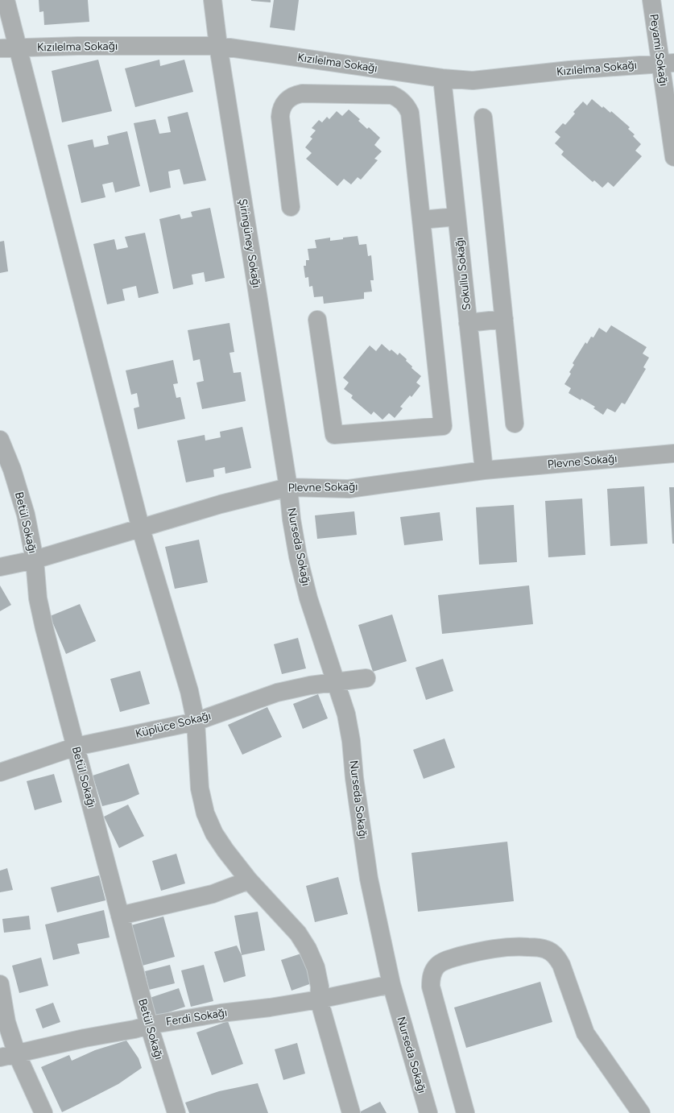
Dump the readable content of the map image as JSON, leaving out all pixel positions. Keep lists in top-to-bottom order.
{
  "streets": {
    "street": [
      "Kızılelma Sokağı",
      "Peyami Sokağı",
      "Şiringüney Sokağı",
      "Sokullu Sokağı",
      "Plevne Sokağı",
      "Betül Sokağı",
      "Nurseda Sokağı",
      "Küplüce Sokağı",
      "Ferdi Sokağı"
    ]
  },
  "crossings": [
    ["Kızılelma Sokağı", "Peyami Sokağı"],
    ["Kızılelma Sokağı", "Şiringüney Sokağı"],
    ["Kızılelma Sokağı", "Sokullu Sokağı"],
    ["Şiringüney Sokağı", "Plevne Sokağı"],
    ["Şiringüney Sokağı", "Nurseda Sokağı"],
    ["Sokullu Sokağı", "Plevne Sokağı"],
    ["Plevne Sokağı", "Betül Sokağı"],
    ["Plevne Sokağı", "Nurseda Sokağı"],
    ["Betül Sokağı", "Küplüce Sokağı"],
    ["Betül Sokağı", "Ferdi Sokağı"],
    ["Nurseda Sokağı", "Küplüce Sokağı"],
    ["Nurseda Sokağı", "Ferdi Sokağı"]
  ]
}
